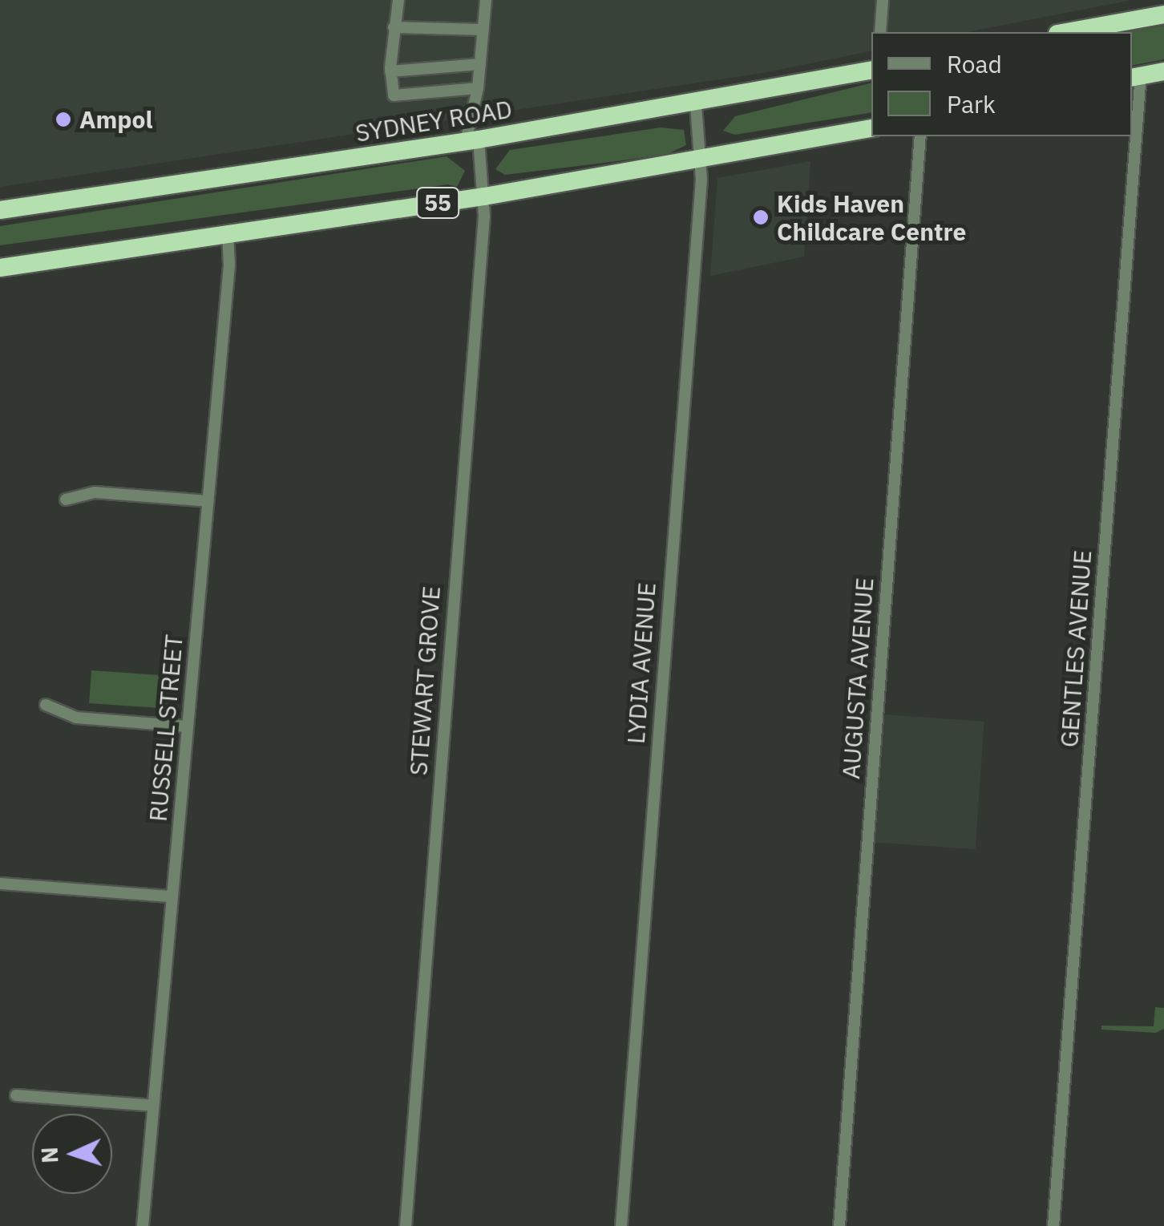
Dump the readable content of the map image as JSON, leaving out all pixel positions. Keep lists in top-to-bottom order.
{
  "streets": {
    "highway": ["SYDNEY ROAD", "55"],
    "street": [
      "GENTLES AVENUE",
      "LYDIA AVENUE",
      "AUGUSTA AVENUE",
      "STEWART GROVE",
      "RUSSELL STREET"
    ]
  },
  "crossings": [
    ["SYDNEY ROAD", "LYDIA AVENUE"],
    ["SYDNEY ROAD", "STEWART GROVE"],
    ["55", "LYDIA AVENUE"],
    ["55", "STEWART GROVE"],
    ["55", "RUSSELL STREET"]
  ],
  "places": ["Ampol", "Kids Haven Childcare Centre"],
  "legend": ["Road", "Park"],
  "north": "left"
}
